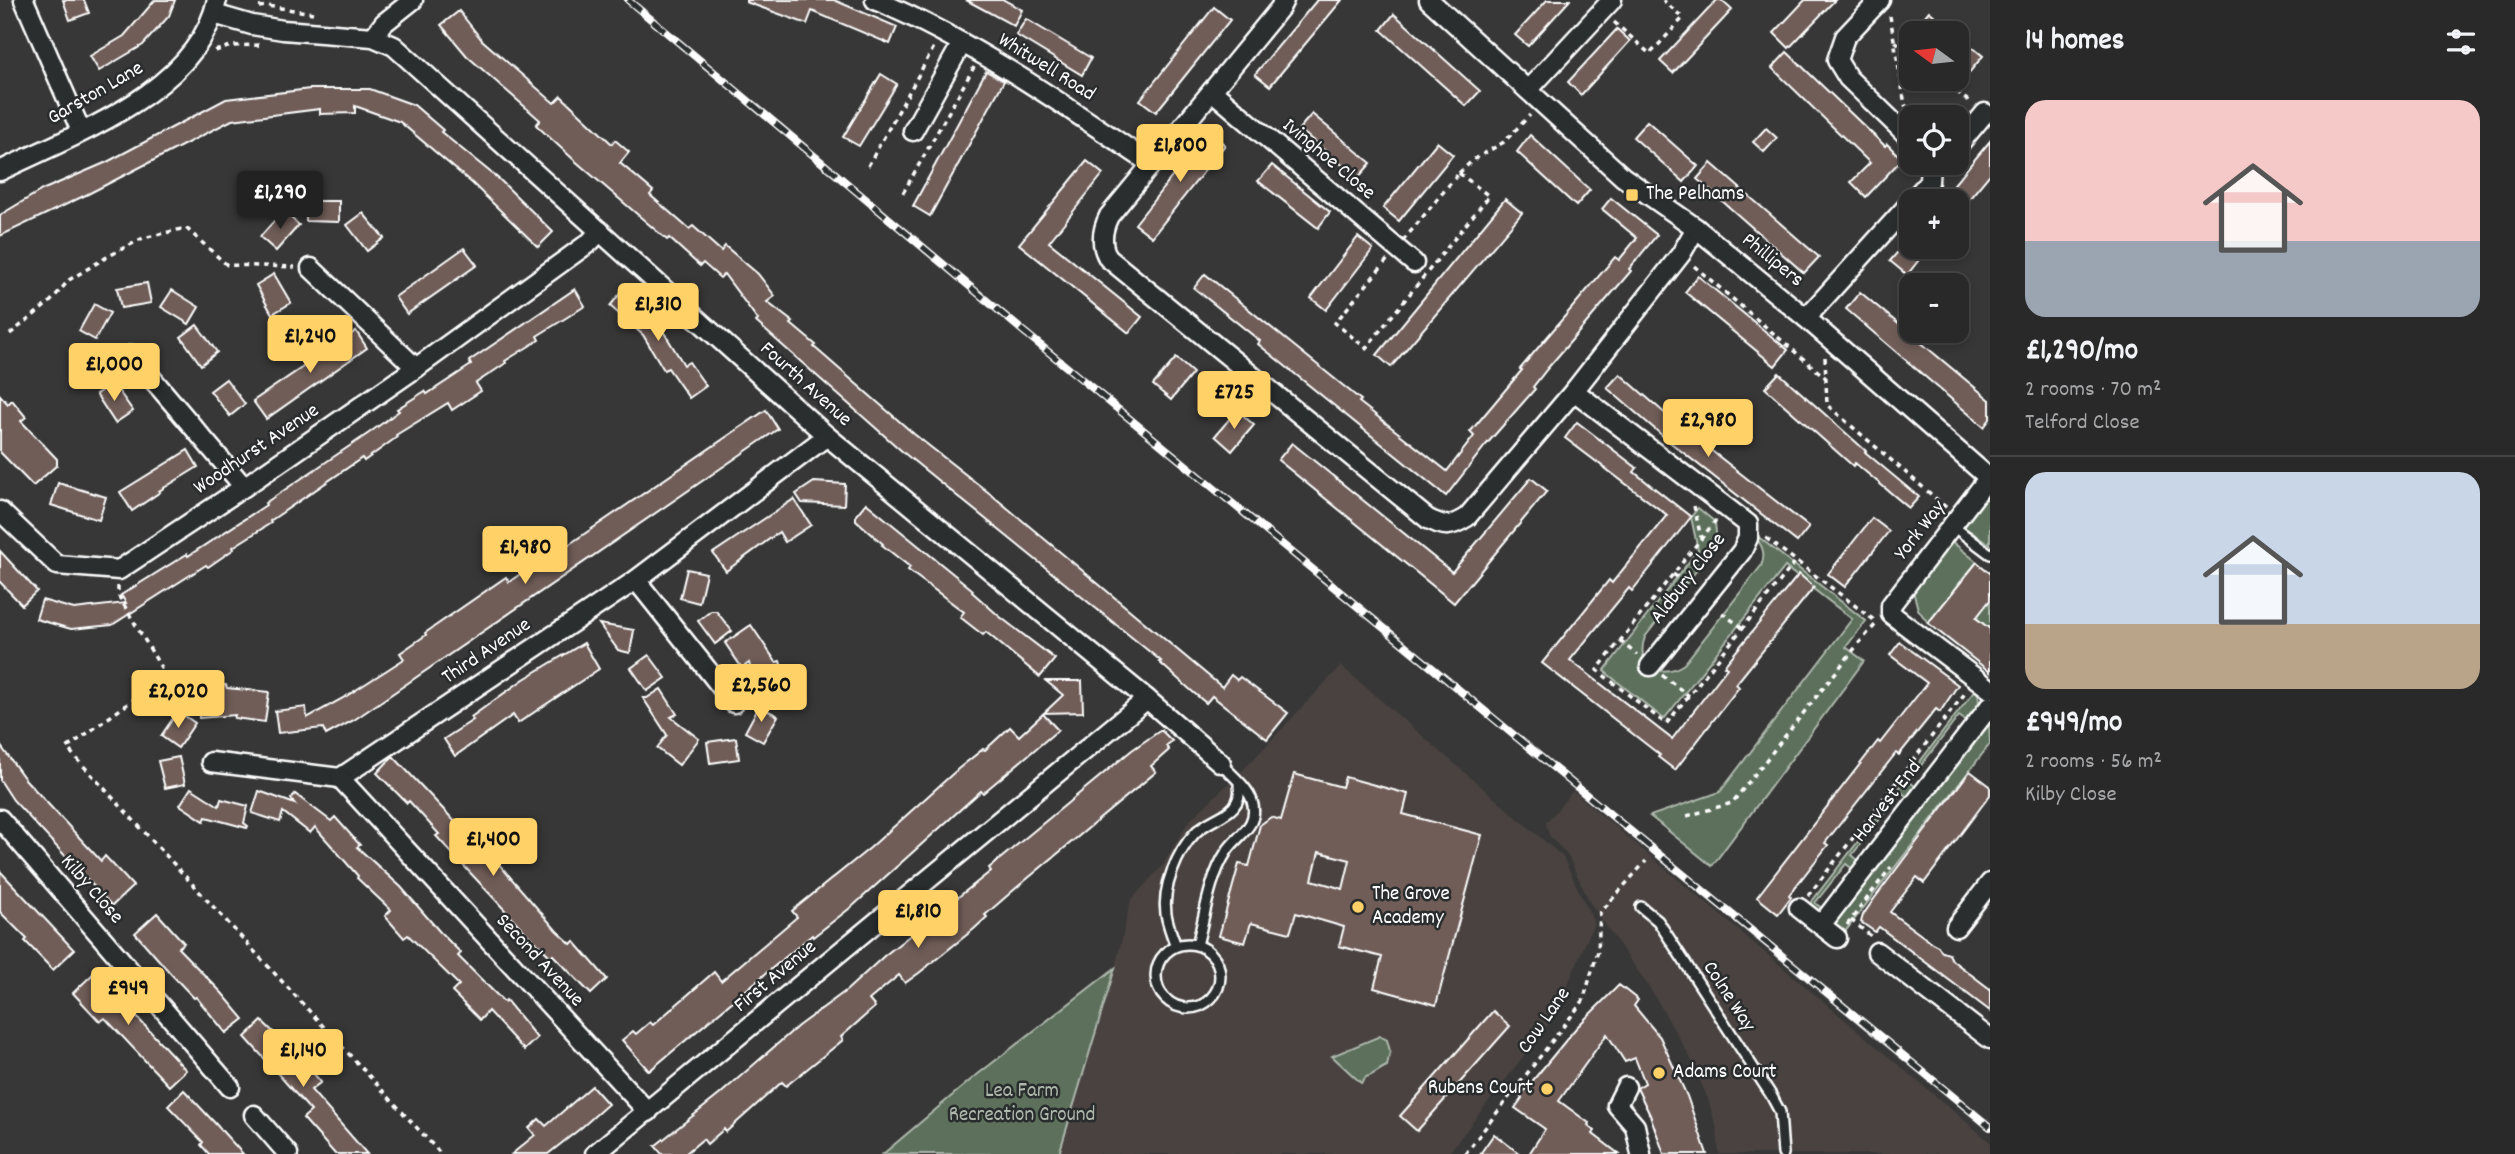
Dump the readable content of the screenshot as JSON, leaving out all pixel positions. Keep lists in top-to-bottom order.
{
  "streets": {
    "street": [
      "Whitwell Road",
      "Garston Lane",
      "Ivinghoe Close",
      "Phillipers",
      "Fourth Avenue",
      "Woodhurst Avenue",
      "York Way",
      "Aldbury Close",
      "Third Avenue",
      "Harvest End",
      "Kilby Close",
      "Second Avenue",
      "First Avenue"
    ],
    "lane": ["Colne Way"],
    "path": ["Cow Lane"]
  },
  "crossings": [
    ["Garston Lane", "Fourth Avenue"],
    ["Phillipers", "York Way"],
    ["Fourth Avenue", "Woodhurst Avenue"],
    ["Fourth Avenue", "Third Avenue"],
    ["Fourth Avenue", "First Avenue"],
    ["Third Avenue", "Second Avenue"],
    ["Second Avenue", "First Avenue"]
  ],
  "parks": ["Lea Farm Recreation Ground"],
  "places": {
    "transit": ["The Pelhams"],
    "other": ["The Grove Academy", "Adams Court", "Rubens Court"]
  },
  "north": "left",
  "page": {
    "heading": "14 homes",
    "map_buttons": ["+", "−"],
    "list": [
      {
        "name": "£1,290/mo",
        "note": "2 rooms · 70 m² · Telford Close"
      },
      {
        "name": "£949/mo",
        "note": "2 rooms · 56 m² · Kilby Close"
      }
    ],
    "price": [
      "£1,800",
      "£1,290",
      "£1,310",
      "£1,240",
      "£1,000",
      "£725",
      "£2,980",
      "£1,980",
      "£2,560",
      "£2,020",
      "£1,400",
      "£1,810",
      "£949",
      "£1,140"
    ]
  }
}
